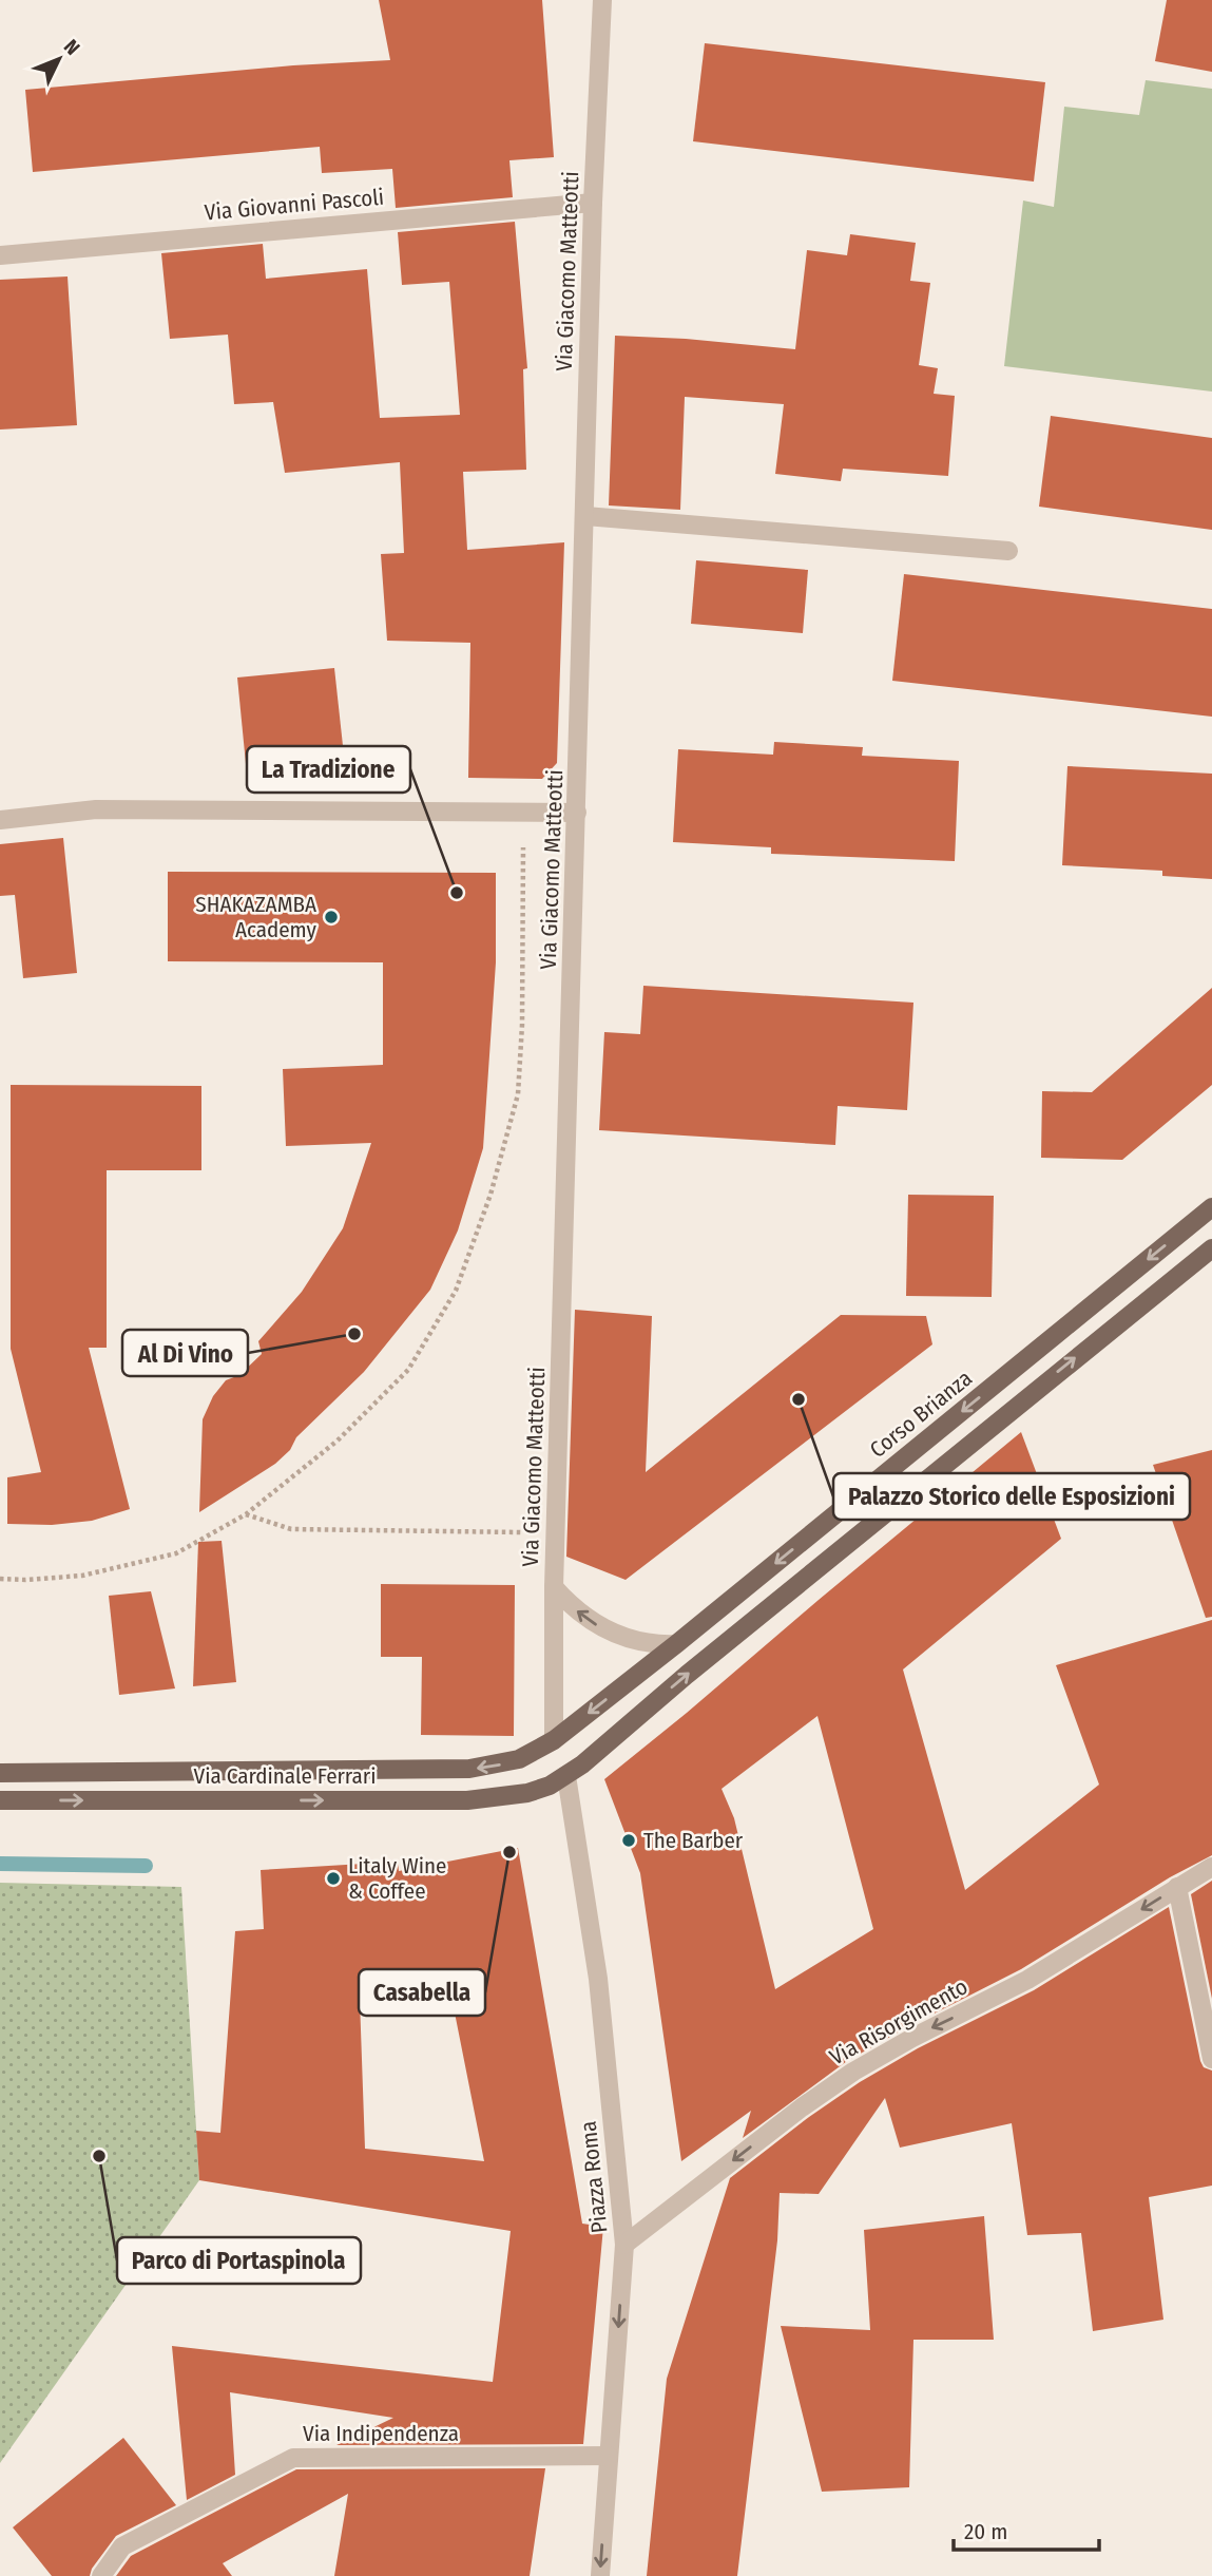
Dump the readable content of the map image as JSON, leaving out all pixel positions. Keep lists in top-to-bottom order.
{
  "streets": {
    "main road": ["Corso Brianza", "Via Cardinale Ferrari"],
    "street": [
      "Via Giovanni Pascoli",
      "Via Giacomo Matteotti",
      "Via Risorgimento",
      "Piazza Roma",
      "Via Indipendenza"
    ]
  },
  "crossings": [
    ["Via Giovanni Pascoli", "Via Giacomo Matteotti"],
    ["Via Giacomo Matteotti", "Corso Brianza"],
    ["Via Giacomo Matteotti", "Via Cardinale Ferrari"],
    ["Corso Brianza", "Via Cardinale Ferrari"],
    ["Via Cardinale Ferrari", "Piazza Roma"],
    ["Via Risorgimento", "Piazza Roma"],
    ["Piazza Roma", "Via Indipendenza"]
  ],
  "one_way": ["Via Risorgimento", "Piazza Roma"],
  "places": [
    "La Tradizione",
    "SHAKAZAMBA Academy",
    "Al Di Vino",
    "Palazzo Storico delle Esposizioni",
    "The Barber",
    "Casabella",
    "Litaly Wine & Coffee",
    "Parco di Portaspinola"
  ],
  "scale_bar": "20 m",
  "north": "top right"
}
